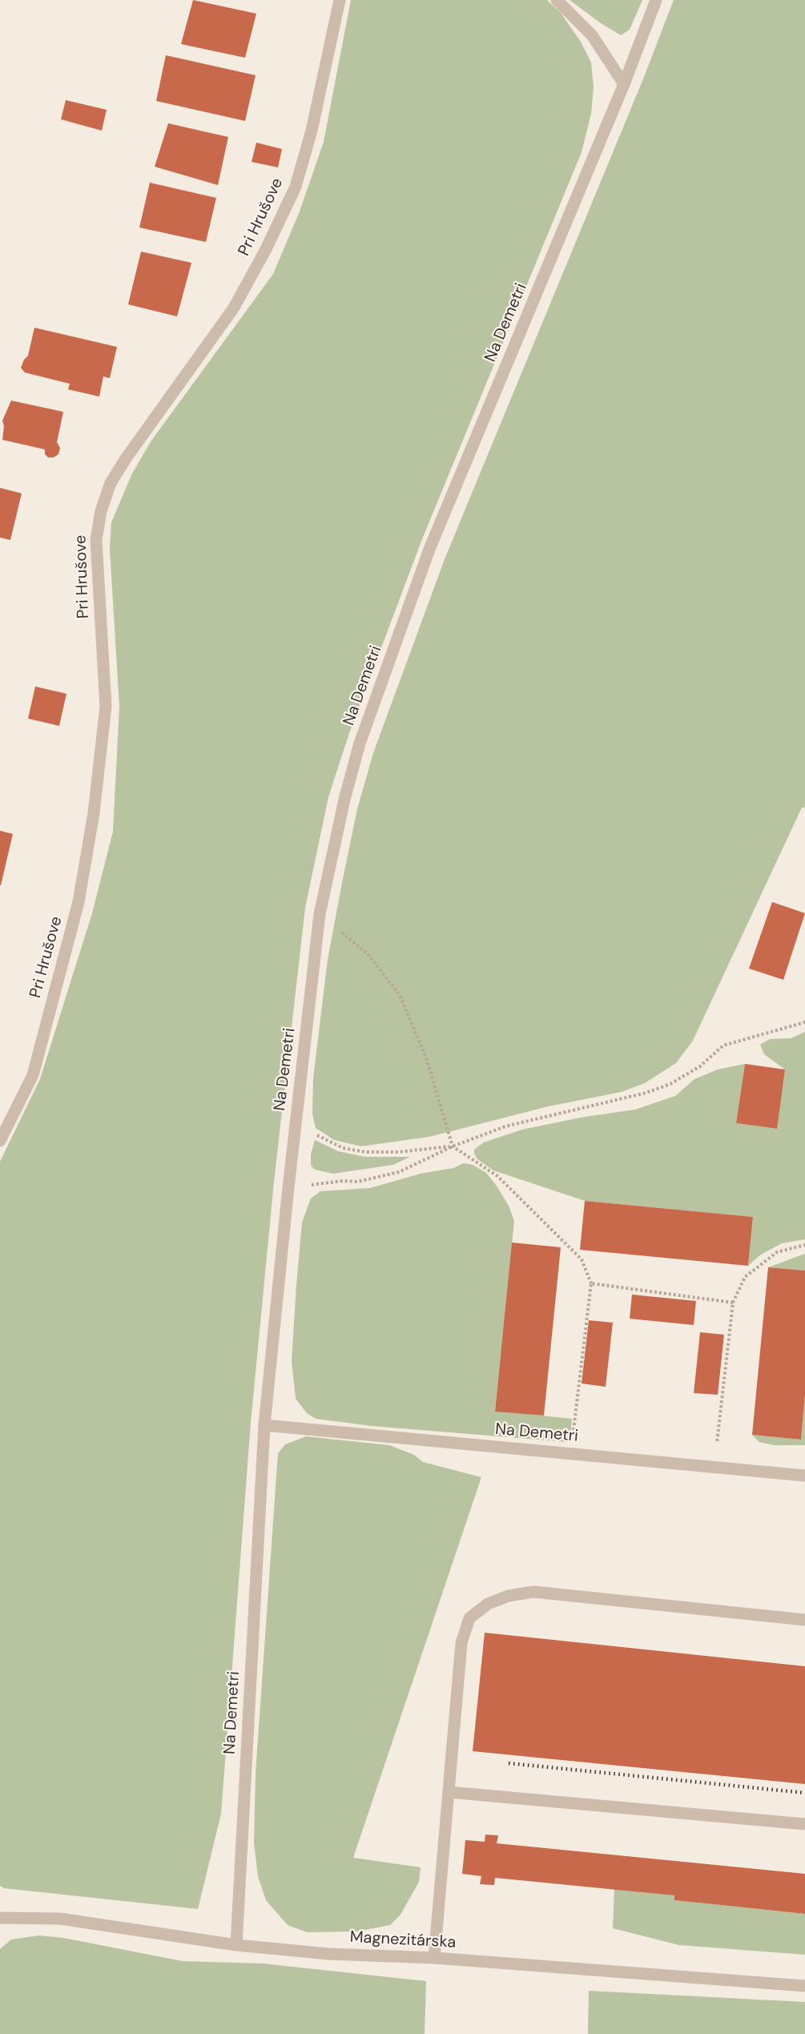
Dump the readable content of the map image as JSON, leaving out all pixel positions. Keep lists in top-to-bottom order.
{
  "streets": {
    "street": ["Pri Hrušove", "Na Demetri", "Magnezitárska"]
  },
  "crossings": [
    ["Na Demetri", "Magnezitárska"]
  ]
}
